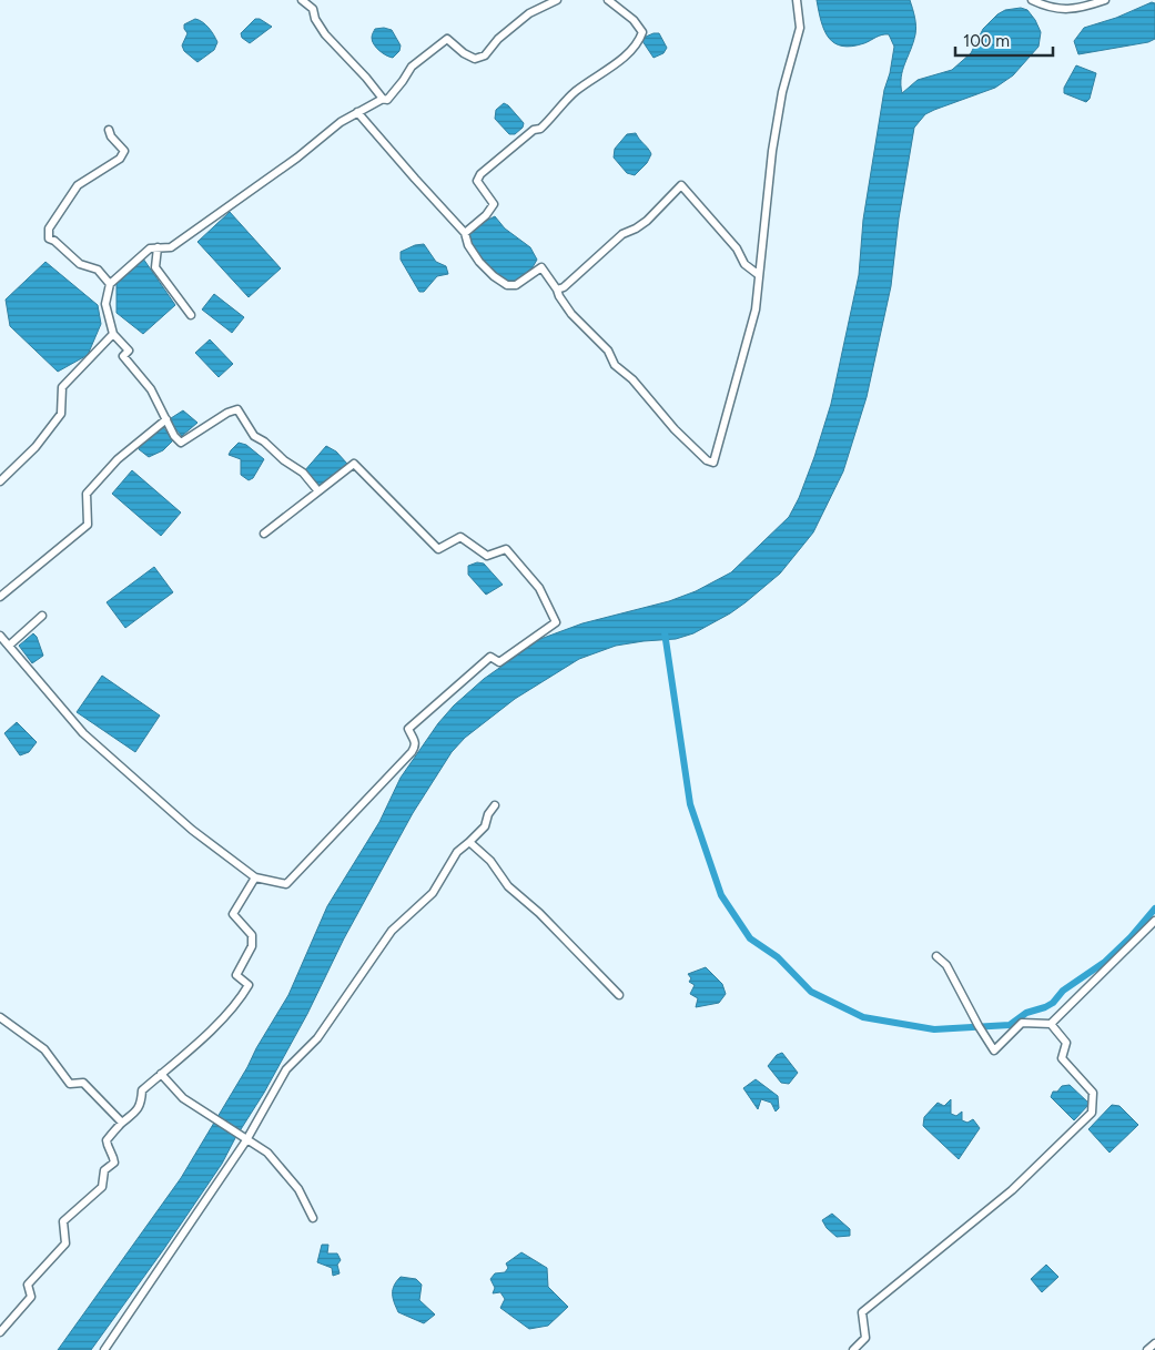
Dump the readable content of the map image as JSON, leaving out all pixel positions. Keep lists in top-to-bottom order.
{
  "scale_bar": "100 m"
}
